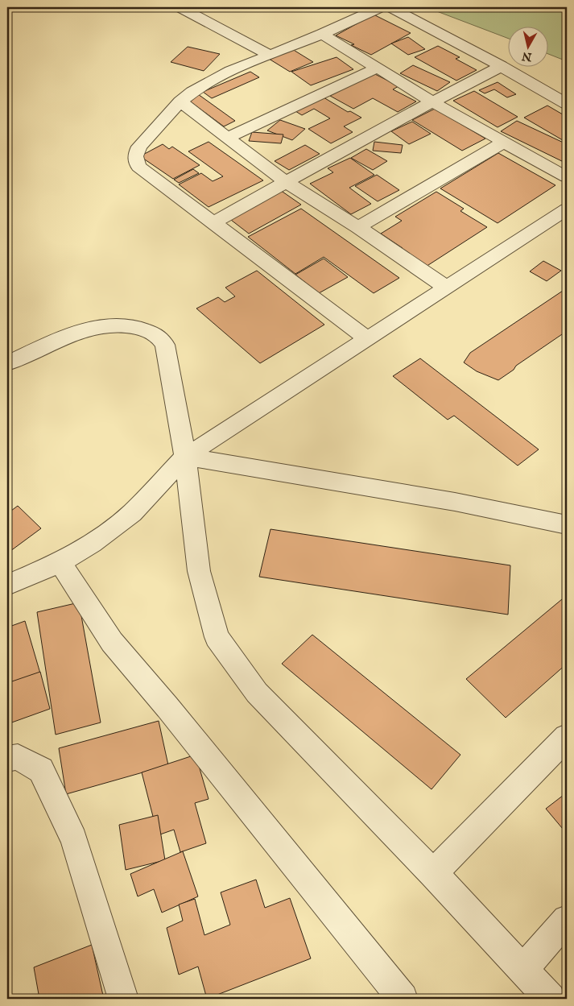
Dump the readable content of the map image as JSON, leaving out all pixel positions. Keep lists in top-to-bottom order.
{
  "north": "bottom"
}
